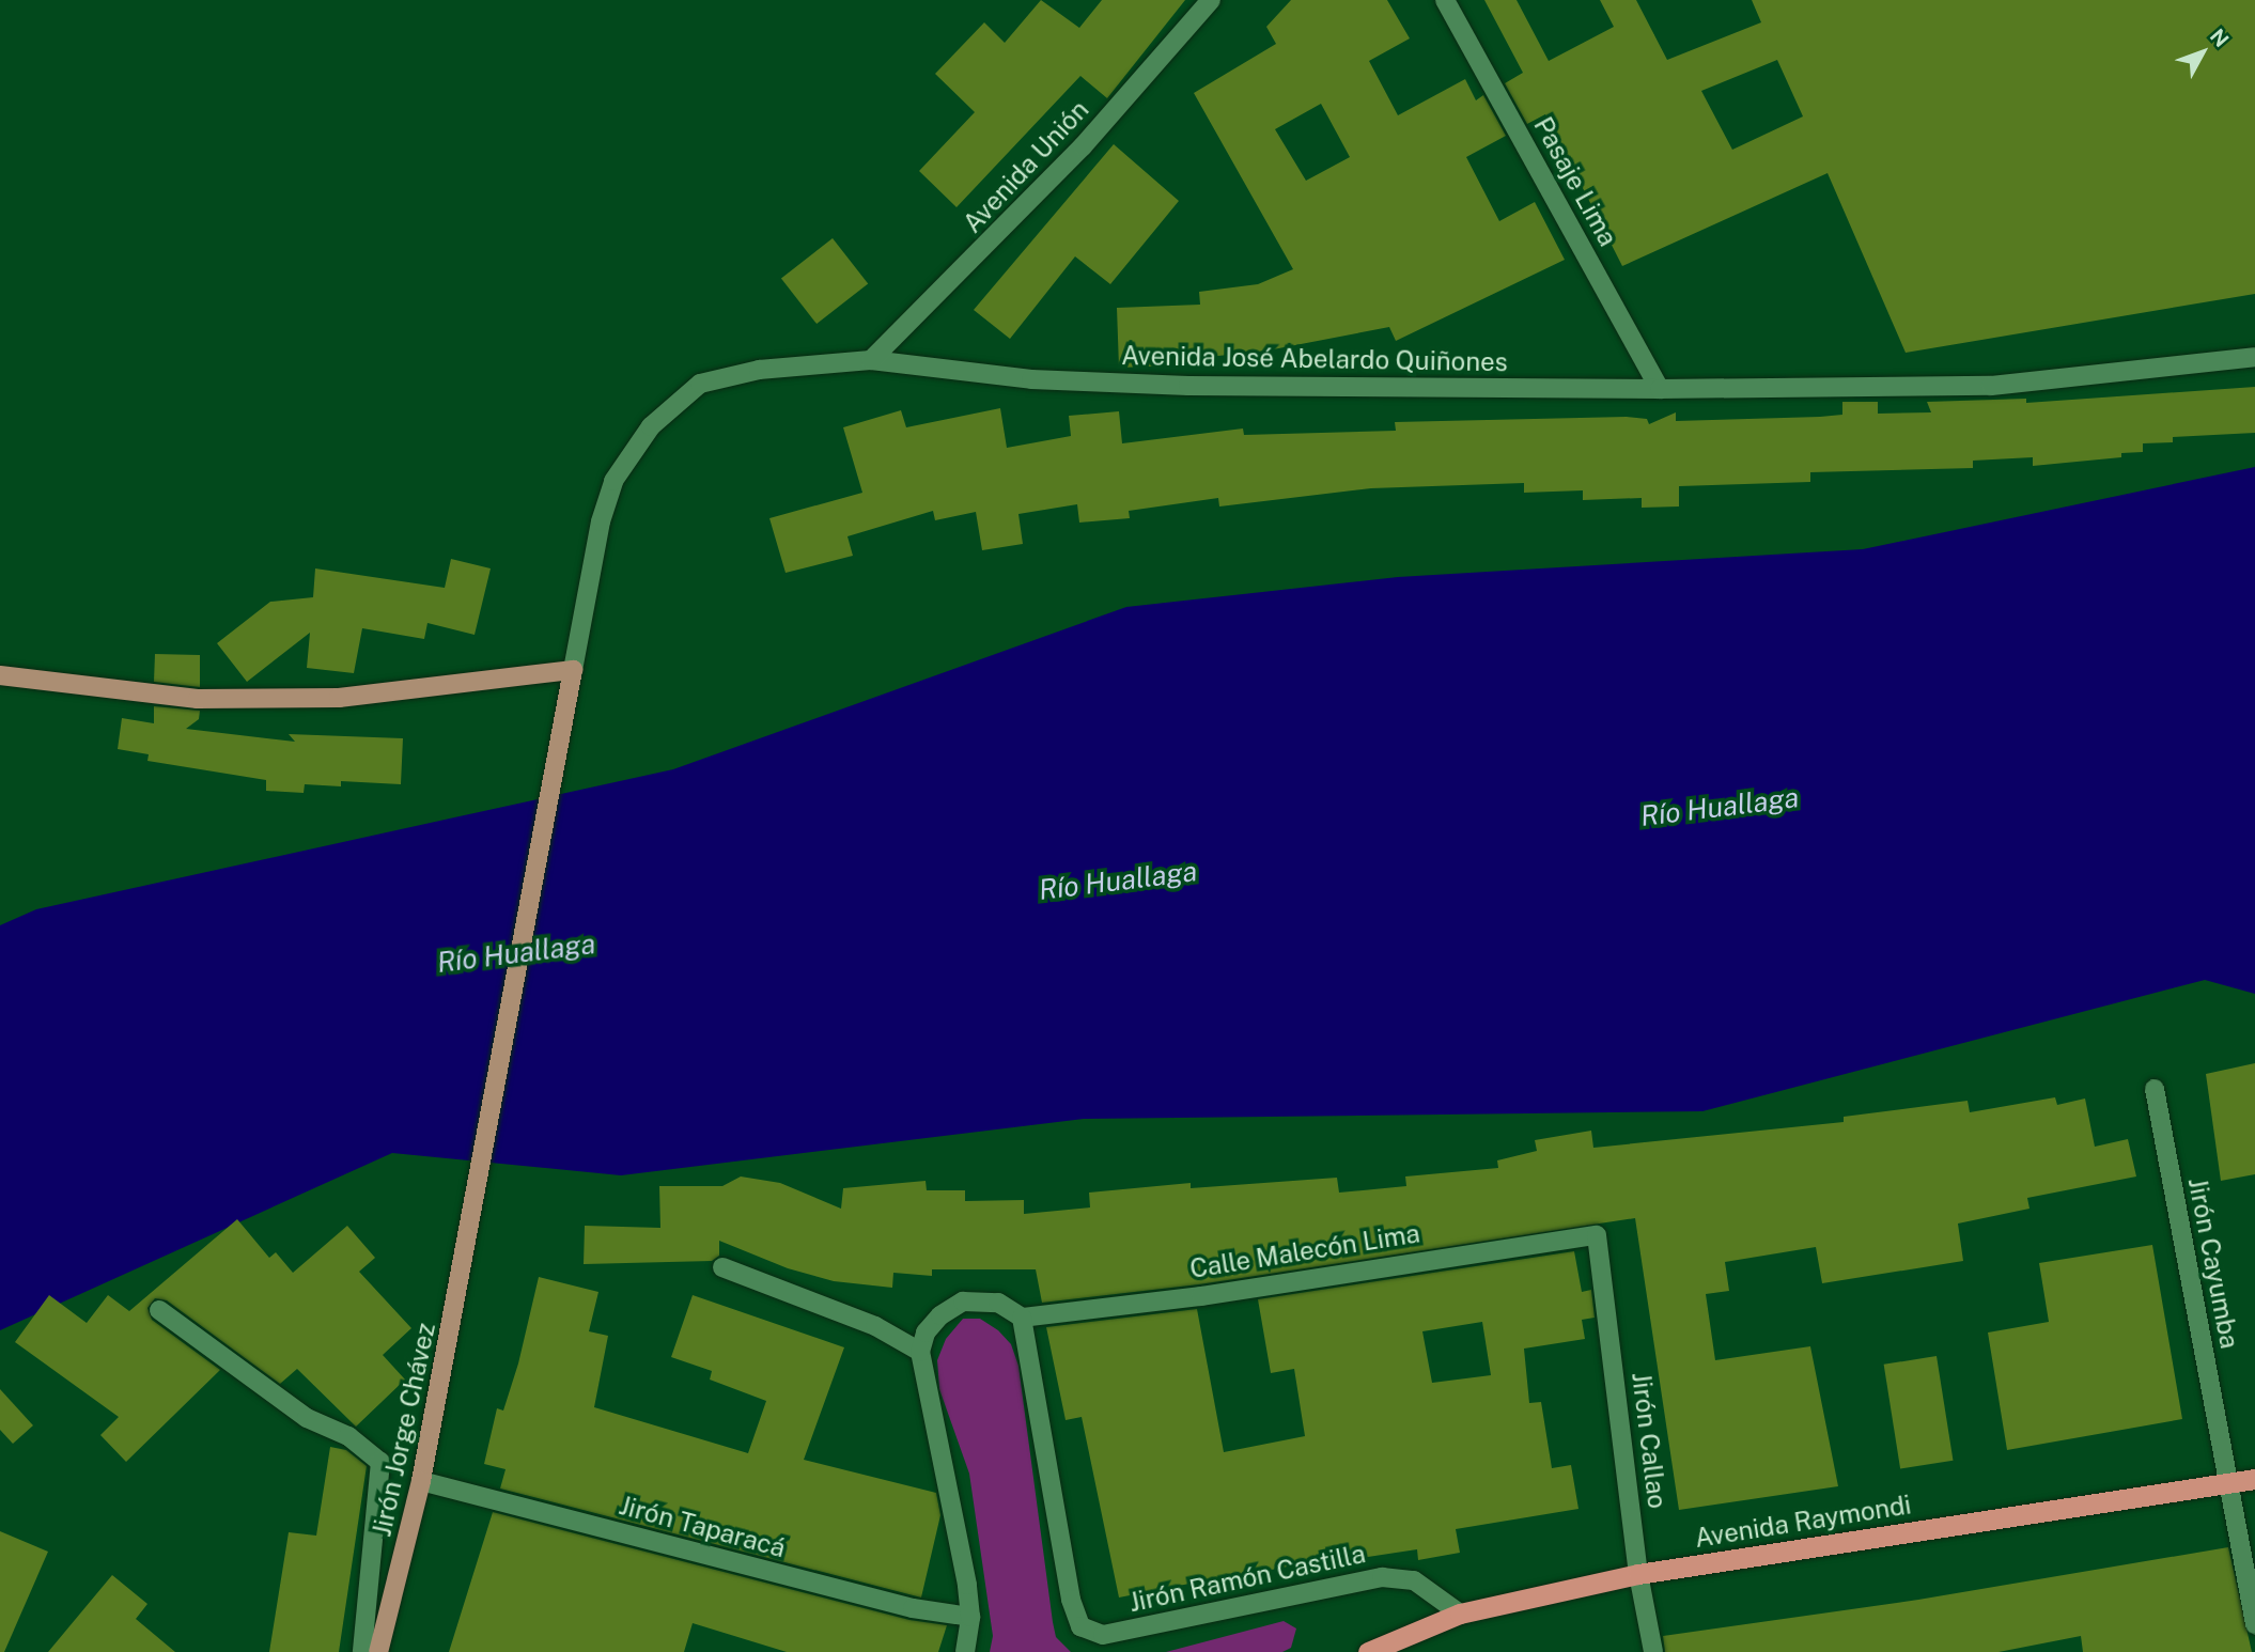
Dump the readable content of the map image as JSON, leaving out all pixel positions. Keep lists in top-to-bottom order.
{
  "streets": {
    "highway": ["Avenida Raymondi"],
    "main road": ["Jirón Jorge Chávez"],
    "street": [
      "Avenida Unión",
      "Pasaje Lima",
      "Avenida José Abelardo Quiñones",
      "Calle Malecón Lima",
      "Jirón Cayumba",
      "Jirón Callao",
      "Jirón Taparacá",
      "Jirón Ramón Castilla"
    ]
  },
  "crossings": [
    ["Avenida Unión", "Avenida José Abelardo Quiñones"],
    ["Pasaje Lima", "Avenida José Abelardo Quiñones"],
    ["Avenida José Abelardo Quiñones", "Jirón Jorge Chávez"],
    ["Calle Malecón Lima", "Jirón Callao"],
    ["Calle Malecón Lima", "Jirón Ramón Castilla"],
    ["Jirón Cayumba", "Avenida Raymondi"],
    ["Jirón Jorge Chávez", "Jirón Taparacá"],
    ["Jirón Callao", "Avenida Raymondi"],
    ["Avenida Raymondi", "Jirón Ramón Castilla"]
  ],
  "water": ["Río Huallaga"],
  "north": "top right"
}
